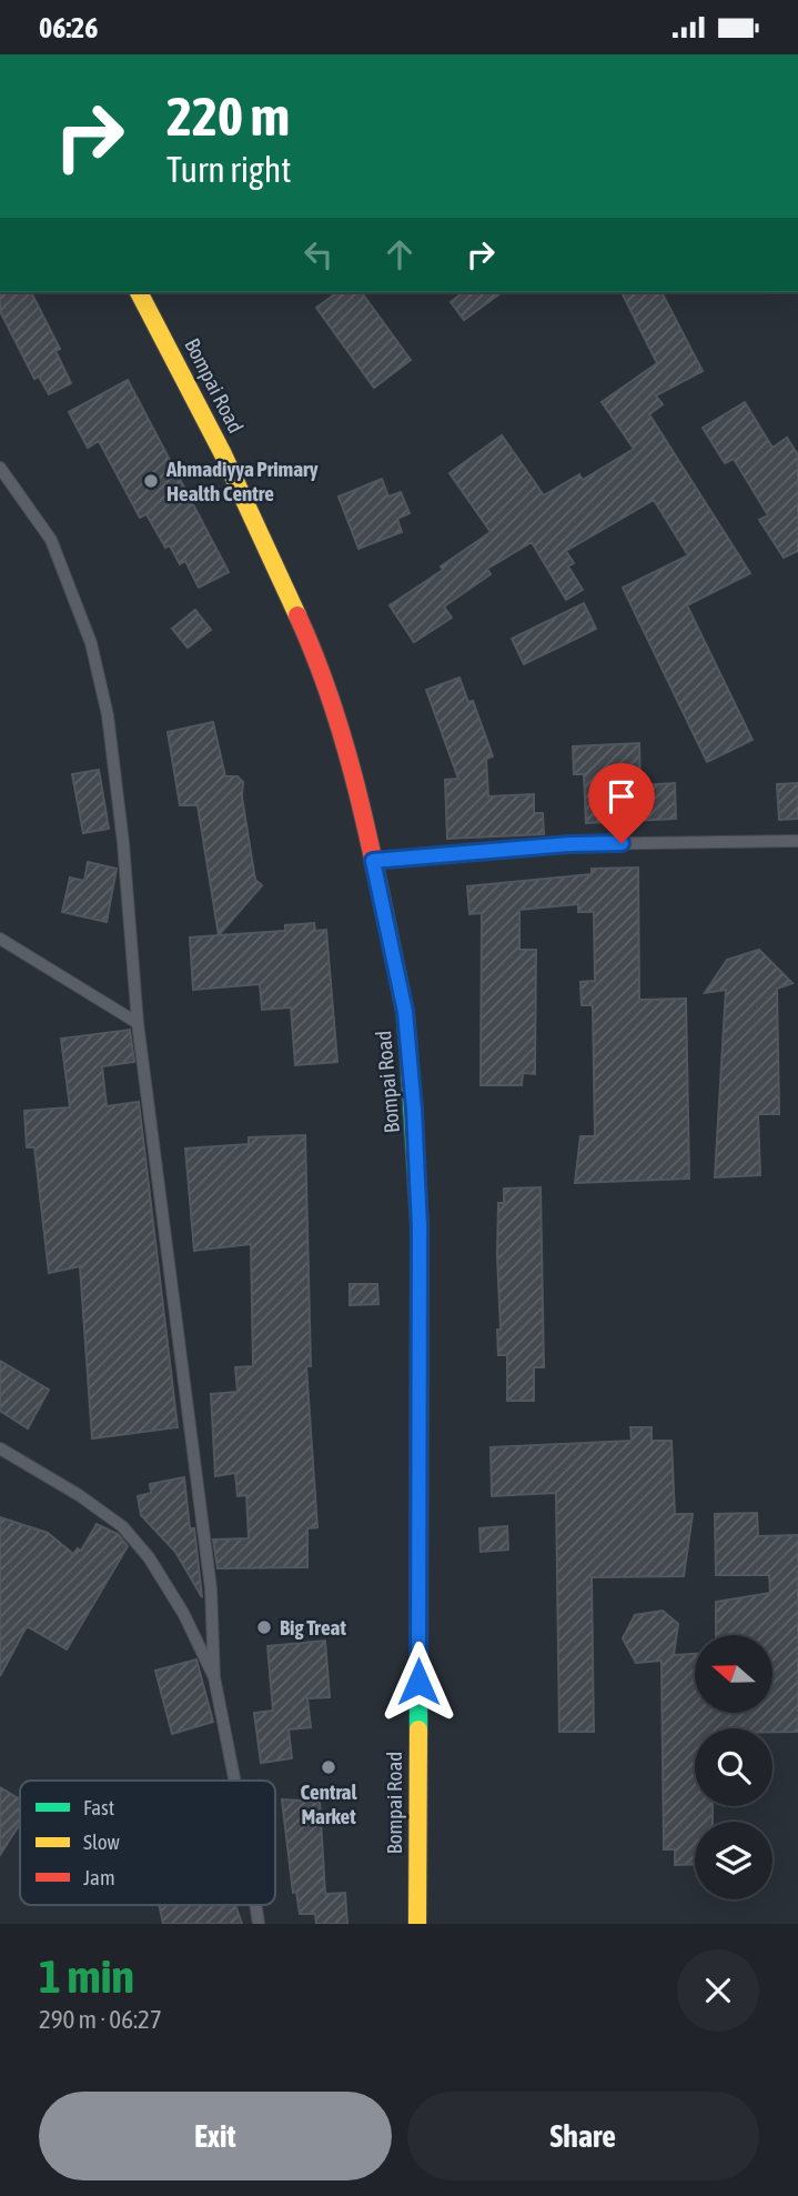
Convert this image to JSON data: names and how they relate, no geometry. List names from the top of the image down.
{
  "streets": {
    "main road": ["Bompai Road"]
  },
  "places": ["Ahmadiyya Primary Health Centre", "Big Treat", "Central Market"],
  "legend": ["Fast", "Slow", "Jam"],
  "north": "left",
  "page": {
    "status": "06:26",
    "turn": ["220 m", "Turn right"],
    "heading": ["1 min", "290 m · 06:27"],
    "buttons": ["Exit", "Share"]
  }
}
